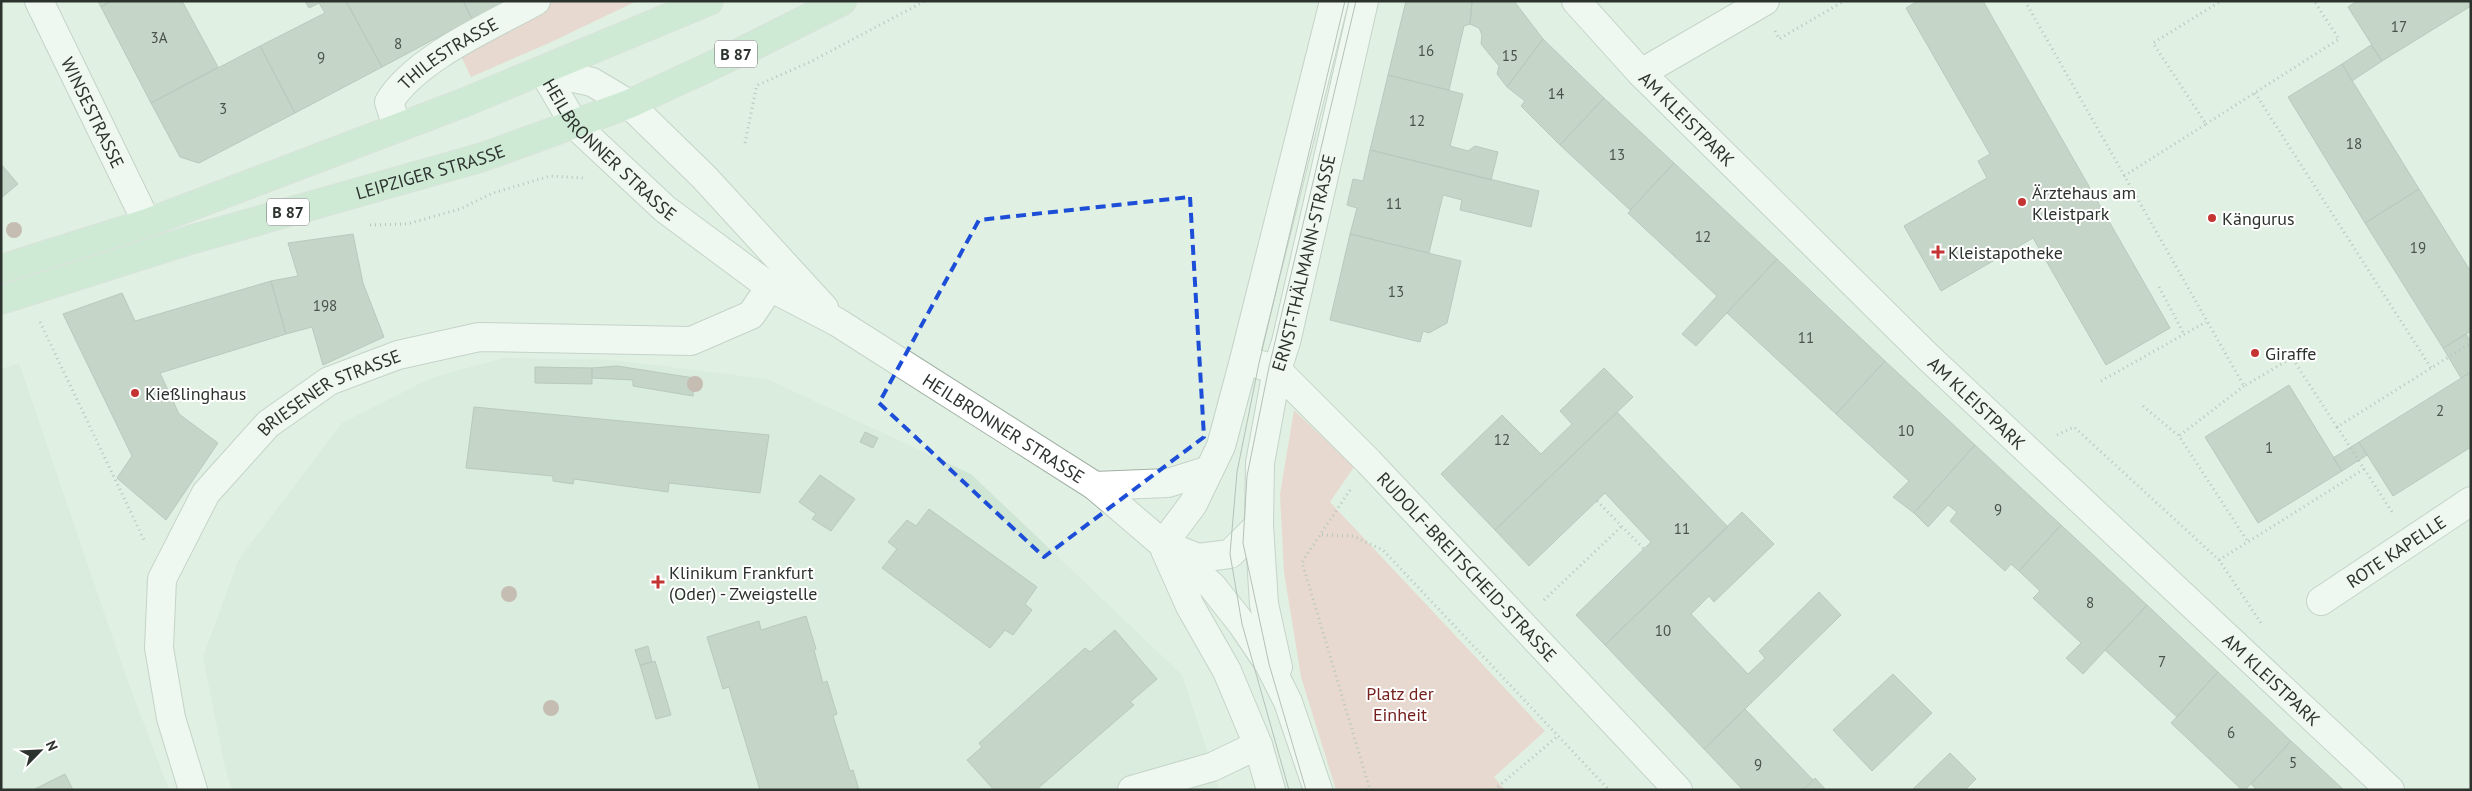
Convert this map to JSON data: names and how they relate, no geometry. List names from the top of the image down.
{
  "streets": {
    "main road": ["B 87", "LEIPZIGER STRASSE"],
    "street": [
      "THILESTRASSE",
      "WINSESTRASSE",
      "AM KLEISTPARK",
      "HEILBRONNER STRASSE",
      "ERNST-THÄLMANN-STRASSE",
      "BRIESENER STRASSE",
      "ROTE KAPELLE",
      "RUDOLF-BREITSCHEID-STRASSE"
    ]
  },
  "crossings": [
    ["B 87", "THILESTRASSE"],
    ["B 87", "WINSESTRASSE"],
    ["B 87", "HEILBRONNER STRASSE"],
    ["HEILBRONNER STRASSE", "LEIPZIGER STRASSE"],
    ["HEILBRONNER STRASSE", "ERNST-THÄLMANN-STRASSE"],
    ["HEILBRONNER STRASSE", "BRIESENER STRASSE"],
    ["ERNST-THÄLMANN-STRASSE", "RUDOLF-BREITSCHEID-STRASSE"]
  ],
  "parks": ["Platz der Einheit"],
  "places": {
    "other": [
      "Ärztehaus am Kleistpark",
      "Kängurus",
      "Giraffe",
      "Kießlinghaus"
    ],
    "health": ["Kleistapotheke", "Klinikum Frankfurt (Oder) - Zweigstelle"]
  },
  "house_numbers": [
    "17",
    "3A",
    "8",
    "16",
    "15",
    "9",
    "14",
    "3",
    "12",
    "18",
    "13",
    "11",
    "12",
    "19",
    "13",
    "198",
    "11",
    "2",
    "10",
    "12",
    "1",
    "9",
    "11",
    "8",
    "10",
    "7",
    "6",
    "5",
    "9"
  ],
  "north": "top right"
}
